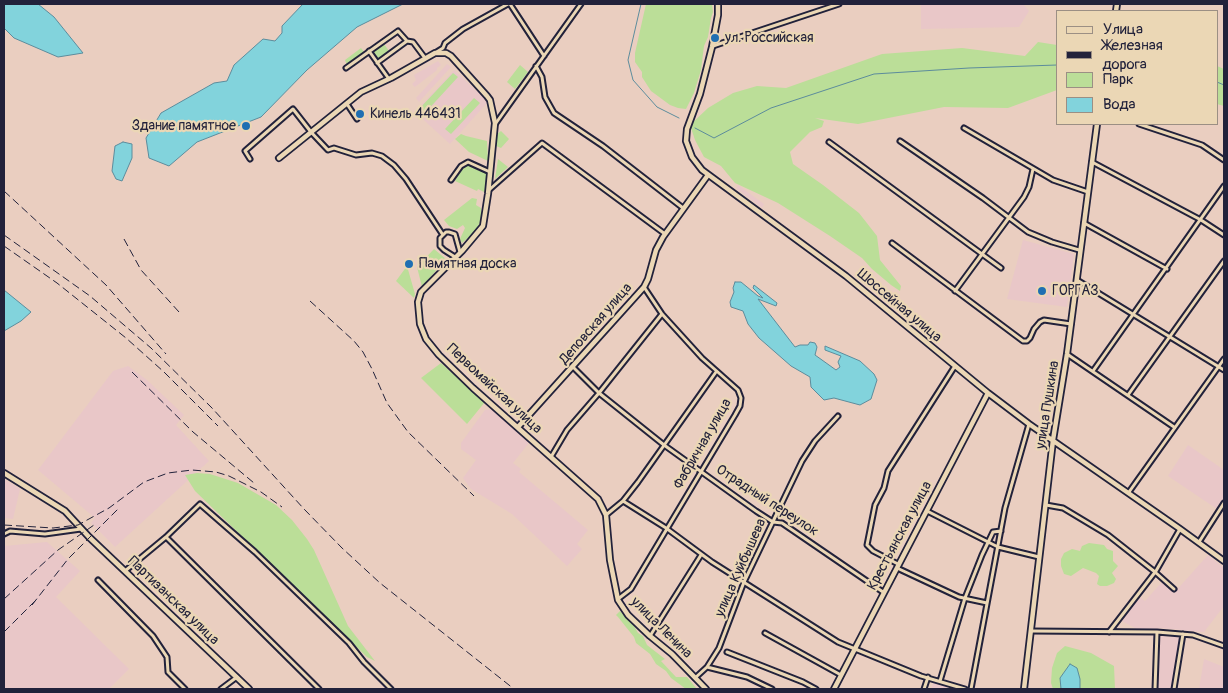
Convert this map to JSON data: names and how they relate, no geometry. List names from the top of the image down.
{
  "streets": {
    "street": [
      "Шоссейная улица",
      "Деповская улица",
      "Первомайская улица",
      "улица Пушкина",
      "Фабричная улица",
      "Отрадный переулок",
      "Крестьянская улица",
      "улица Куйбышева",
      "Партизанская улица",
      "улица Ленина"
    ]
  },
  "crossings": [
    ["Шоссейная улица", "Деповская улица"],
    ["Шоссейная улица", "улица Пушкина"],
    ["Шоссейная улица", "Крестьянская улица"],
    ["Деповская улица", "Первомайская улица"],
    ["Деповская улица", "Фабричная улица"],
    ["Деповская улица", "Отрадный переулок"],
    ["Первомайская улица", "улица Ленина"],
    ["Фабричная улица", "Отрадный переулок"],
    ["Фабричная улица", "улица Ленина"],
    ["Отрадный переулок", "Крестьянская улица"],
    ["Отрадный переулок", "улица Куйбышева"],
    ["улица Куйбышева", "улица Ленина"]
  ],
  "places": [
    "ул. Российская",
    "Кинель 446431",
    "Здание памятное",
    "Памятная доска",
    "ГОРГАЗ"
  ],
  "legend": [
    "Улица",
    "Железная дорога",
    "Парк",
    "Вода"
  ]
}
